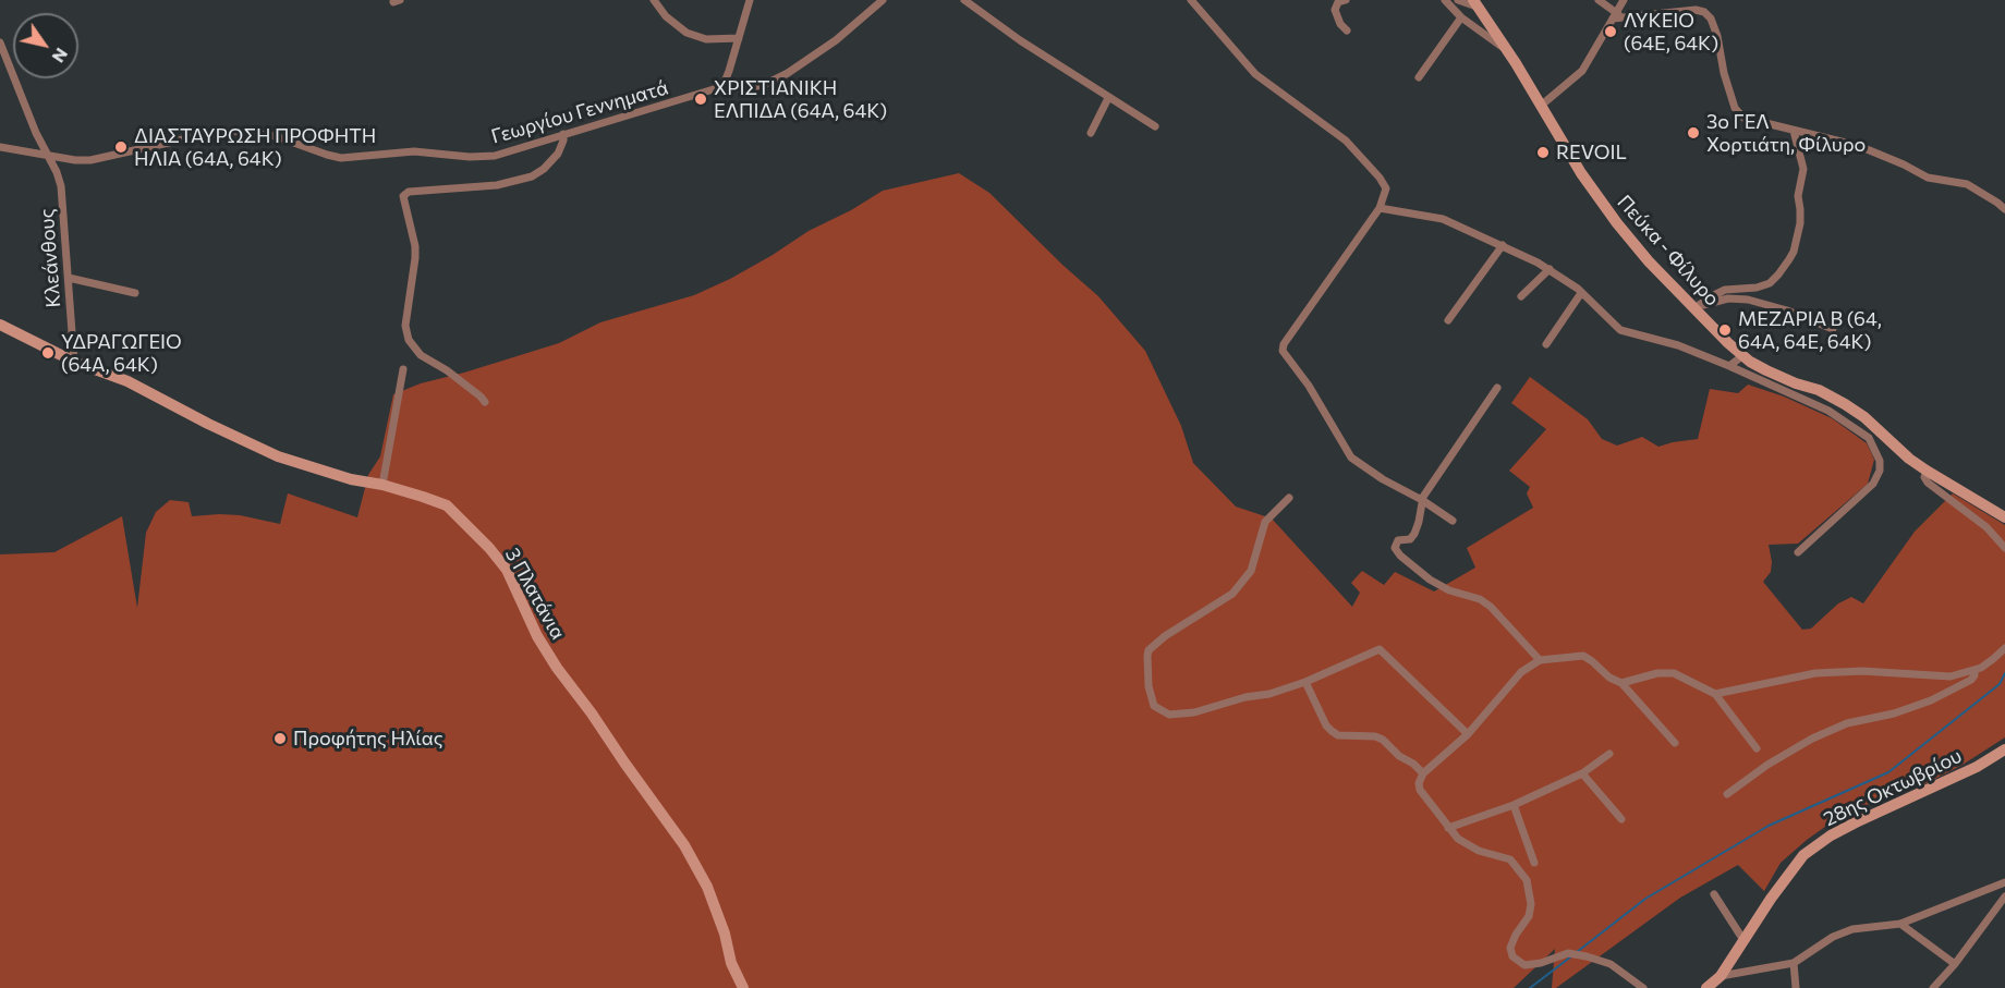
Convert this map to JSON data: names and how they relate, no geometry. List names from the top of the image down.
{
  "streets": {
    "street": [
      "Γεωργίου Γεννηματά",
      "Πεύκα - Φίλυρο",
      "Κλεάνθους",
      "3 Πλατάνια",
      "28ης Οκτωβρίου"
    ]
  },
  "crossings": [
    ["Γεωργίου Γεννηματά", "Κλεάνθους"],
    ["Κλεάνθους", "3 Πλατάνια"]
  ],
  "places": [
    "ΛΥΚΕΙΟ (64Ε, 64Κ)",
    "ΧΡΙΣΤΙΑΝΙΚΗ ΕΛΠΙΔΑ (64Α, 64Κ)",
    "3ο ΓΕΛ Χορτιάτη, Φίλυρο",
    "ΔΙΑΣΤΑΥΡΩΣΗ ΠΡΟΦΗΤΗ ΗΛΙΑ (64Α, 64Κ)",
    "REVOIL",
    "ΜΕΖΑΡΙΑ B (64, 64Α, 64Ε, 64Κ)",
    "ΥΔΡΑΓΩΓΕΙΟ (64Α, 64Κ)",
    "Προφήτης Ηλίας"
  ],
  "north": "bottom right"
}
